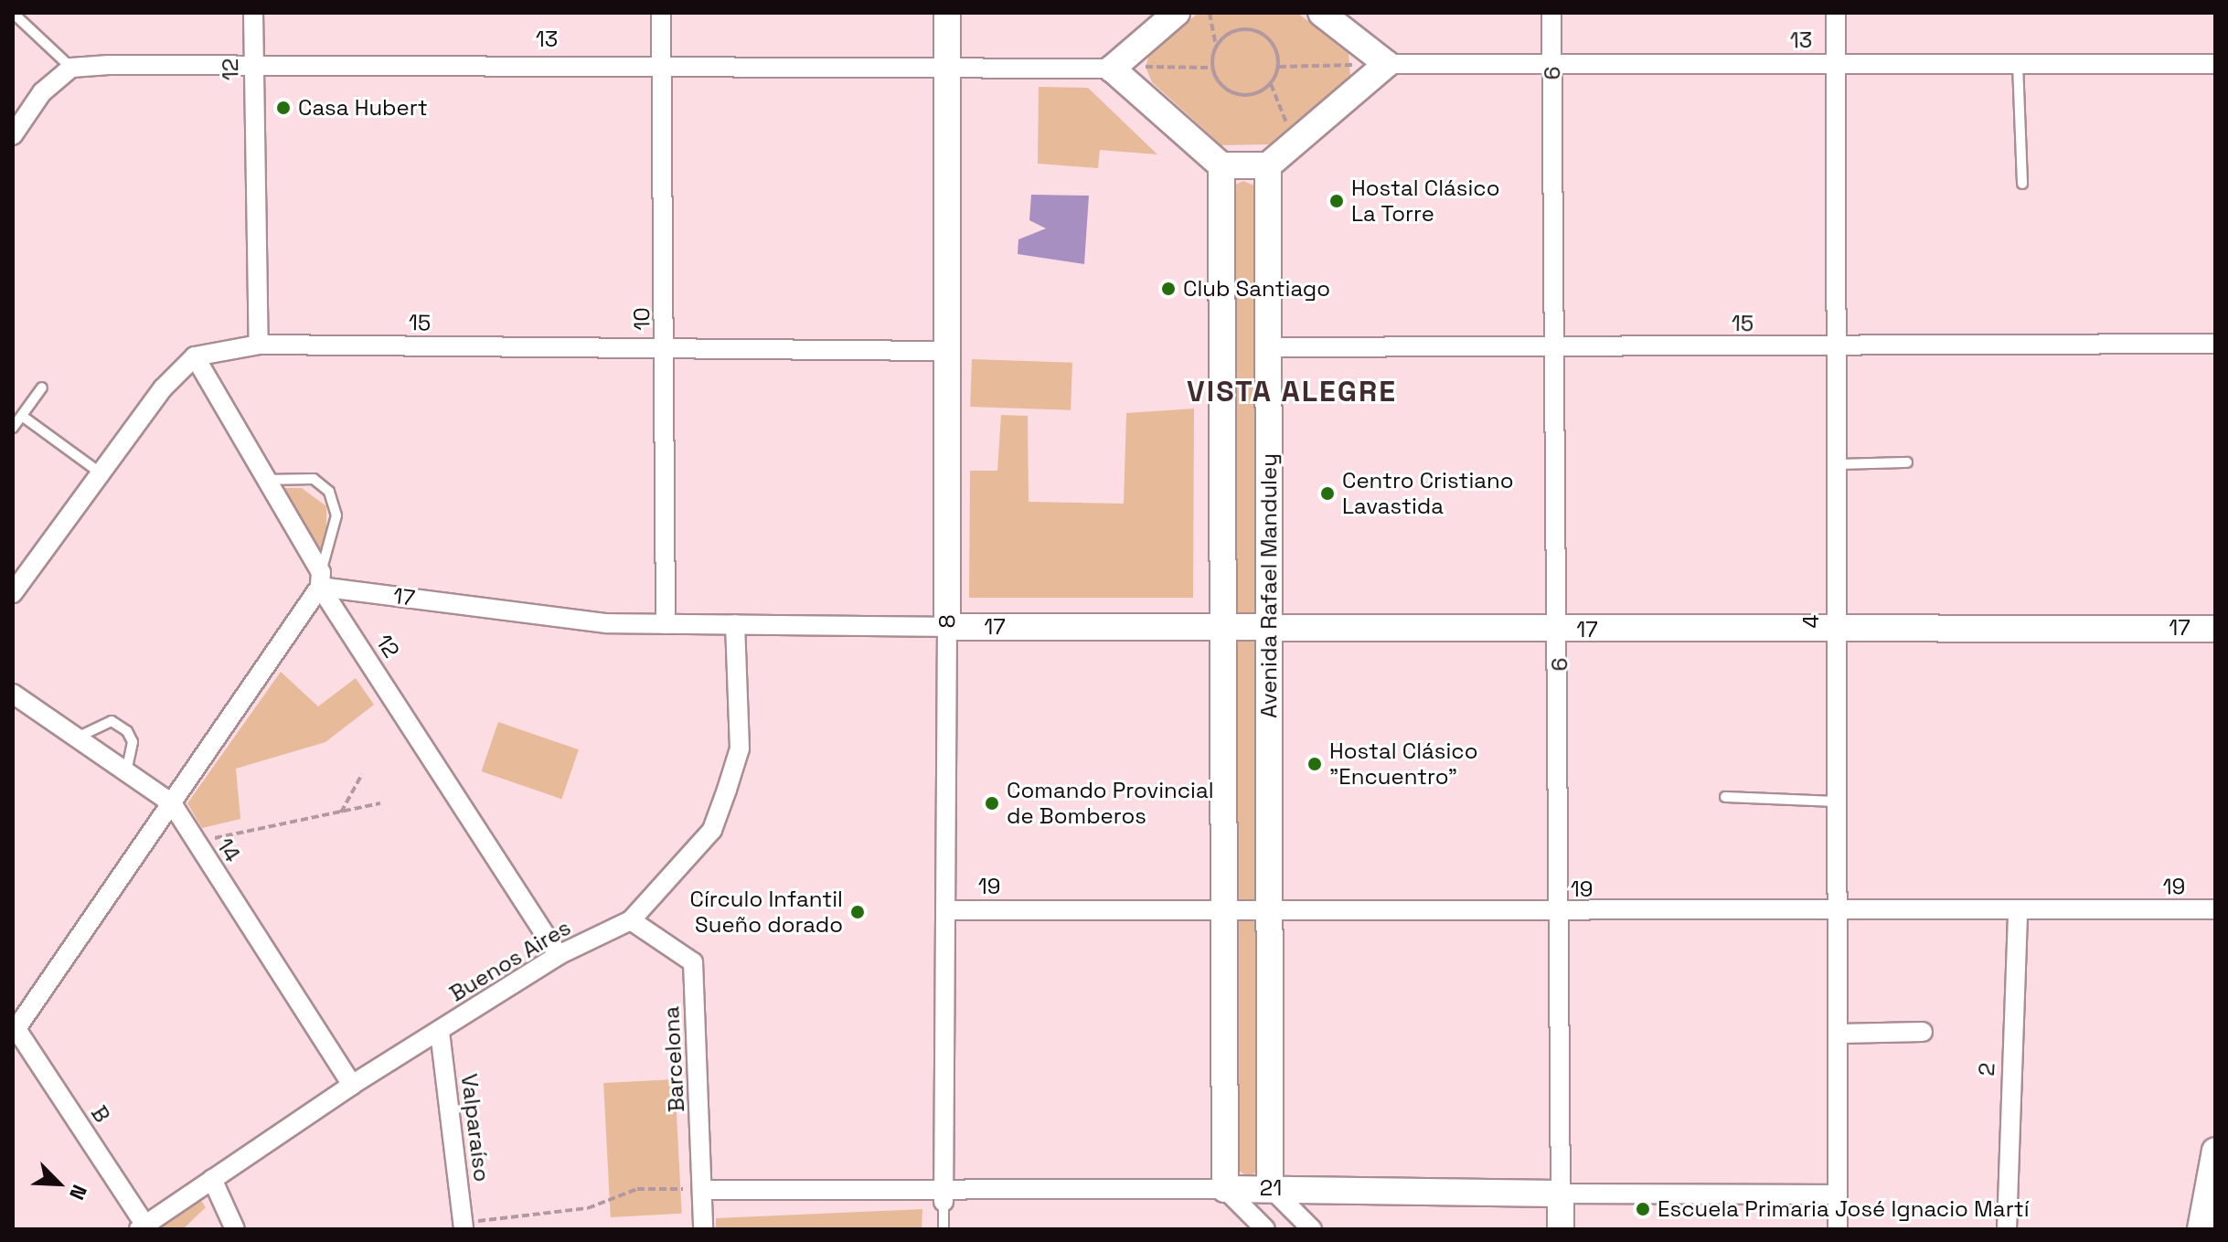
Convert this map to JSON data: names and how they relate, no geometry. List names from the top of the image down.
{
  "streets": {
    "main road": [
      "6",
      "Avenida Rafael Manduley",
      "17",
      "8",
      "21"
    ],
    "street": [
      "13",
      "12",
      "10",
      "15",
      "4",
      "14",
      "19",
      "Buenos Aires",
      "Barcelona",
      "2",
      "B",
      "Valparaíso"
    ]
  },
  "crossings": [
    ["13", "12"],
    ["13", "6"],
    ["13", "10"],
    ["13", "8"],
    ["13", "4"],
    ["12", "15"],
    ["12", "17"],
    ["12", "Buenos Aires"],
    ["6", "15"],
    ["6", "17"],
    ["6", "19"],
    ["6", "21"],
    ["10", "15"],
    ["10", "17"],
    ["15", "Avenida Rafael Manduley"],
    ["15", "8"],
    ["15", "4"],
    ["Avenida Rafael Manduley", "17"],
    ["Avenida Rafael Manduley", "19"],
    ["Avenida Rafael Manduley", "21"],
    ["17", "8"],
    ["17", "4"],
    ["17", "Buenos Aires"],
    ["8", "19"],
    ["8", "21"],
    ["4", "19"],
    ["4", "21"],
    ["14", "Buenos Aires"],
    ["19", "2"],
    ["Buenos Aires", "Barcelona"],
    ["Buenos Aires", "B"],
    ["Buenos Aires", "Valparaíso"],
    ["Barcelona", "21"]
  ],
  "districts": ["VISTA ALEGRE"],
  "places": [
    "Casa Hubert",
    "Hostal Clásico La Torre",
    "Club Santiago",
    "Centro Cristiano Lavastida",
    "Hostal Clásico \"Encuentro\"",
    "Comando Provincial de Bomberos",
    "Círculo Infantil Sueño dorado",
    "Escuela Primaria José Ignacio Martí"
  ],
  "north": "bottom right"
}
